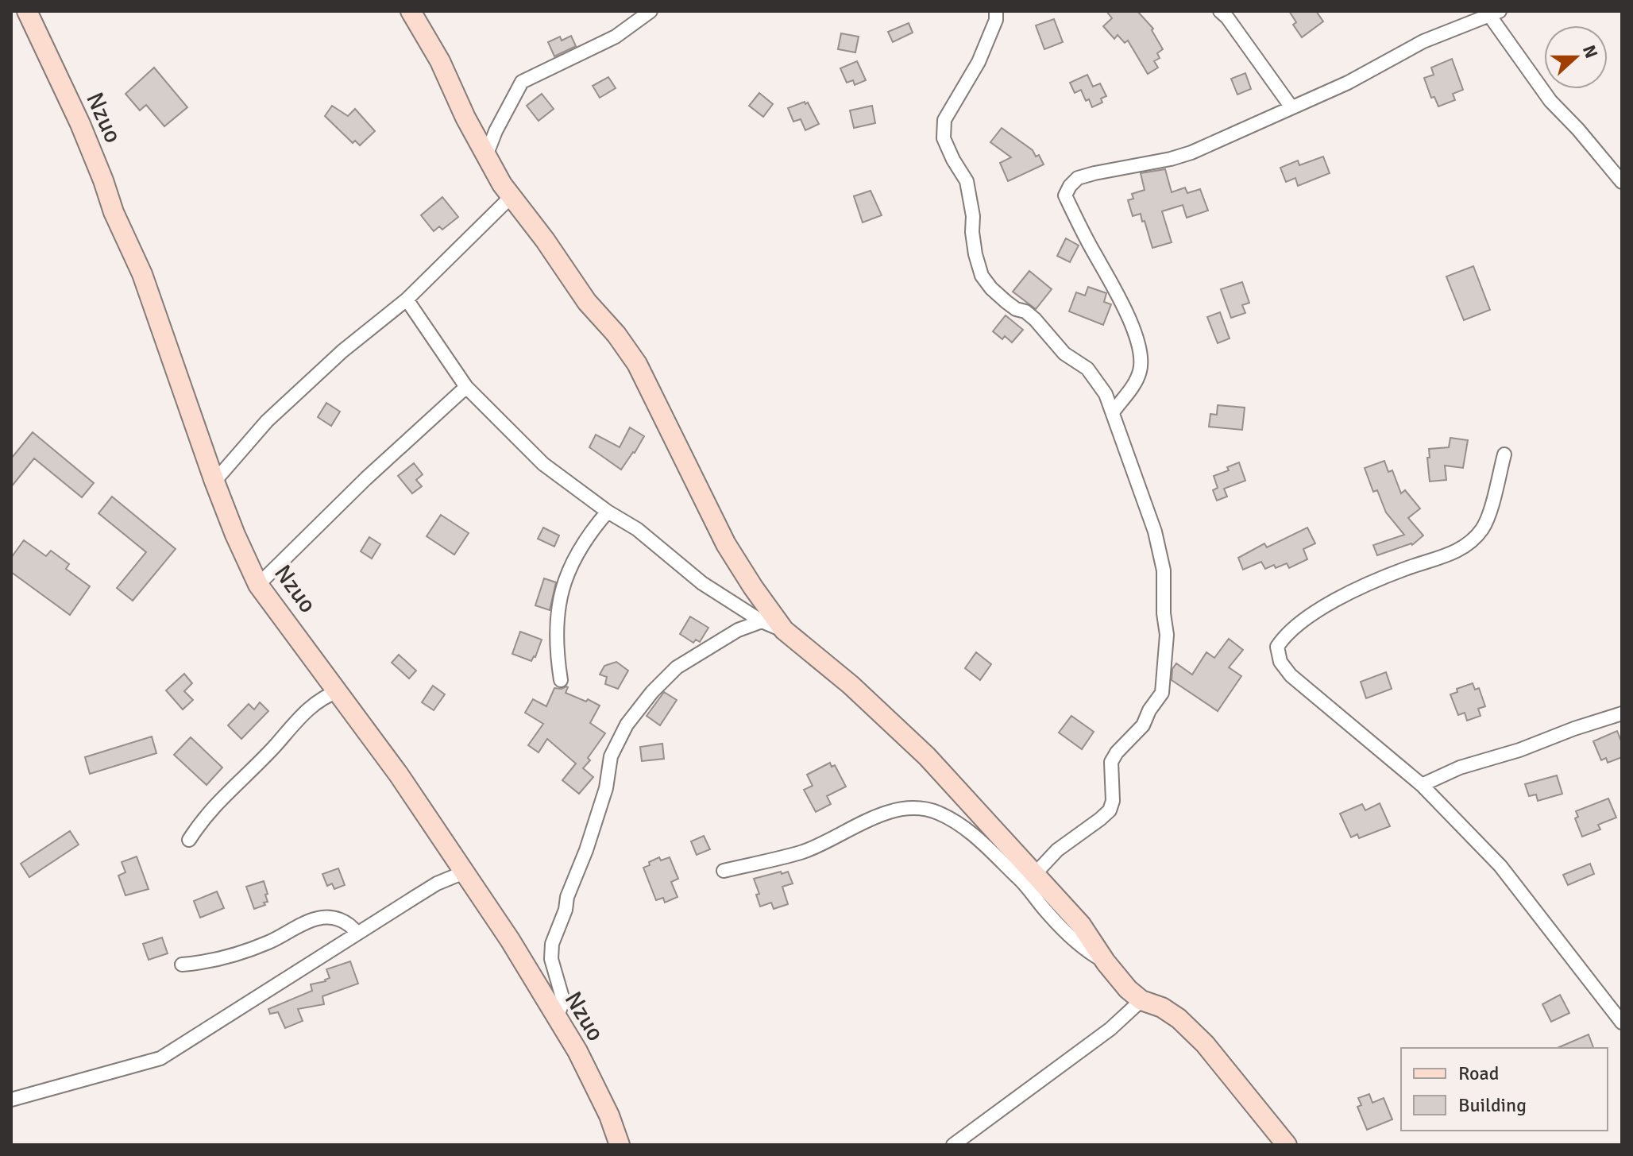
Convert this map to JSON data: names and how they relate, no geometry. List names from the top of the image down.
{
  "streets": {
    "street": ["Nzuo"]
  },
  "legend": ["Road", "Building"],
  "north": "right"
}
